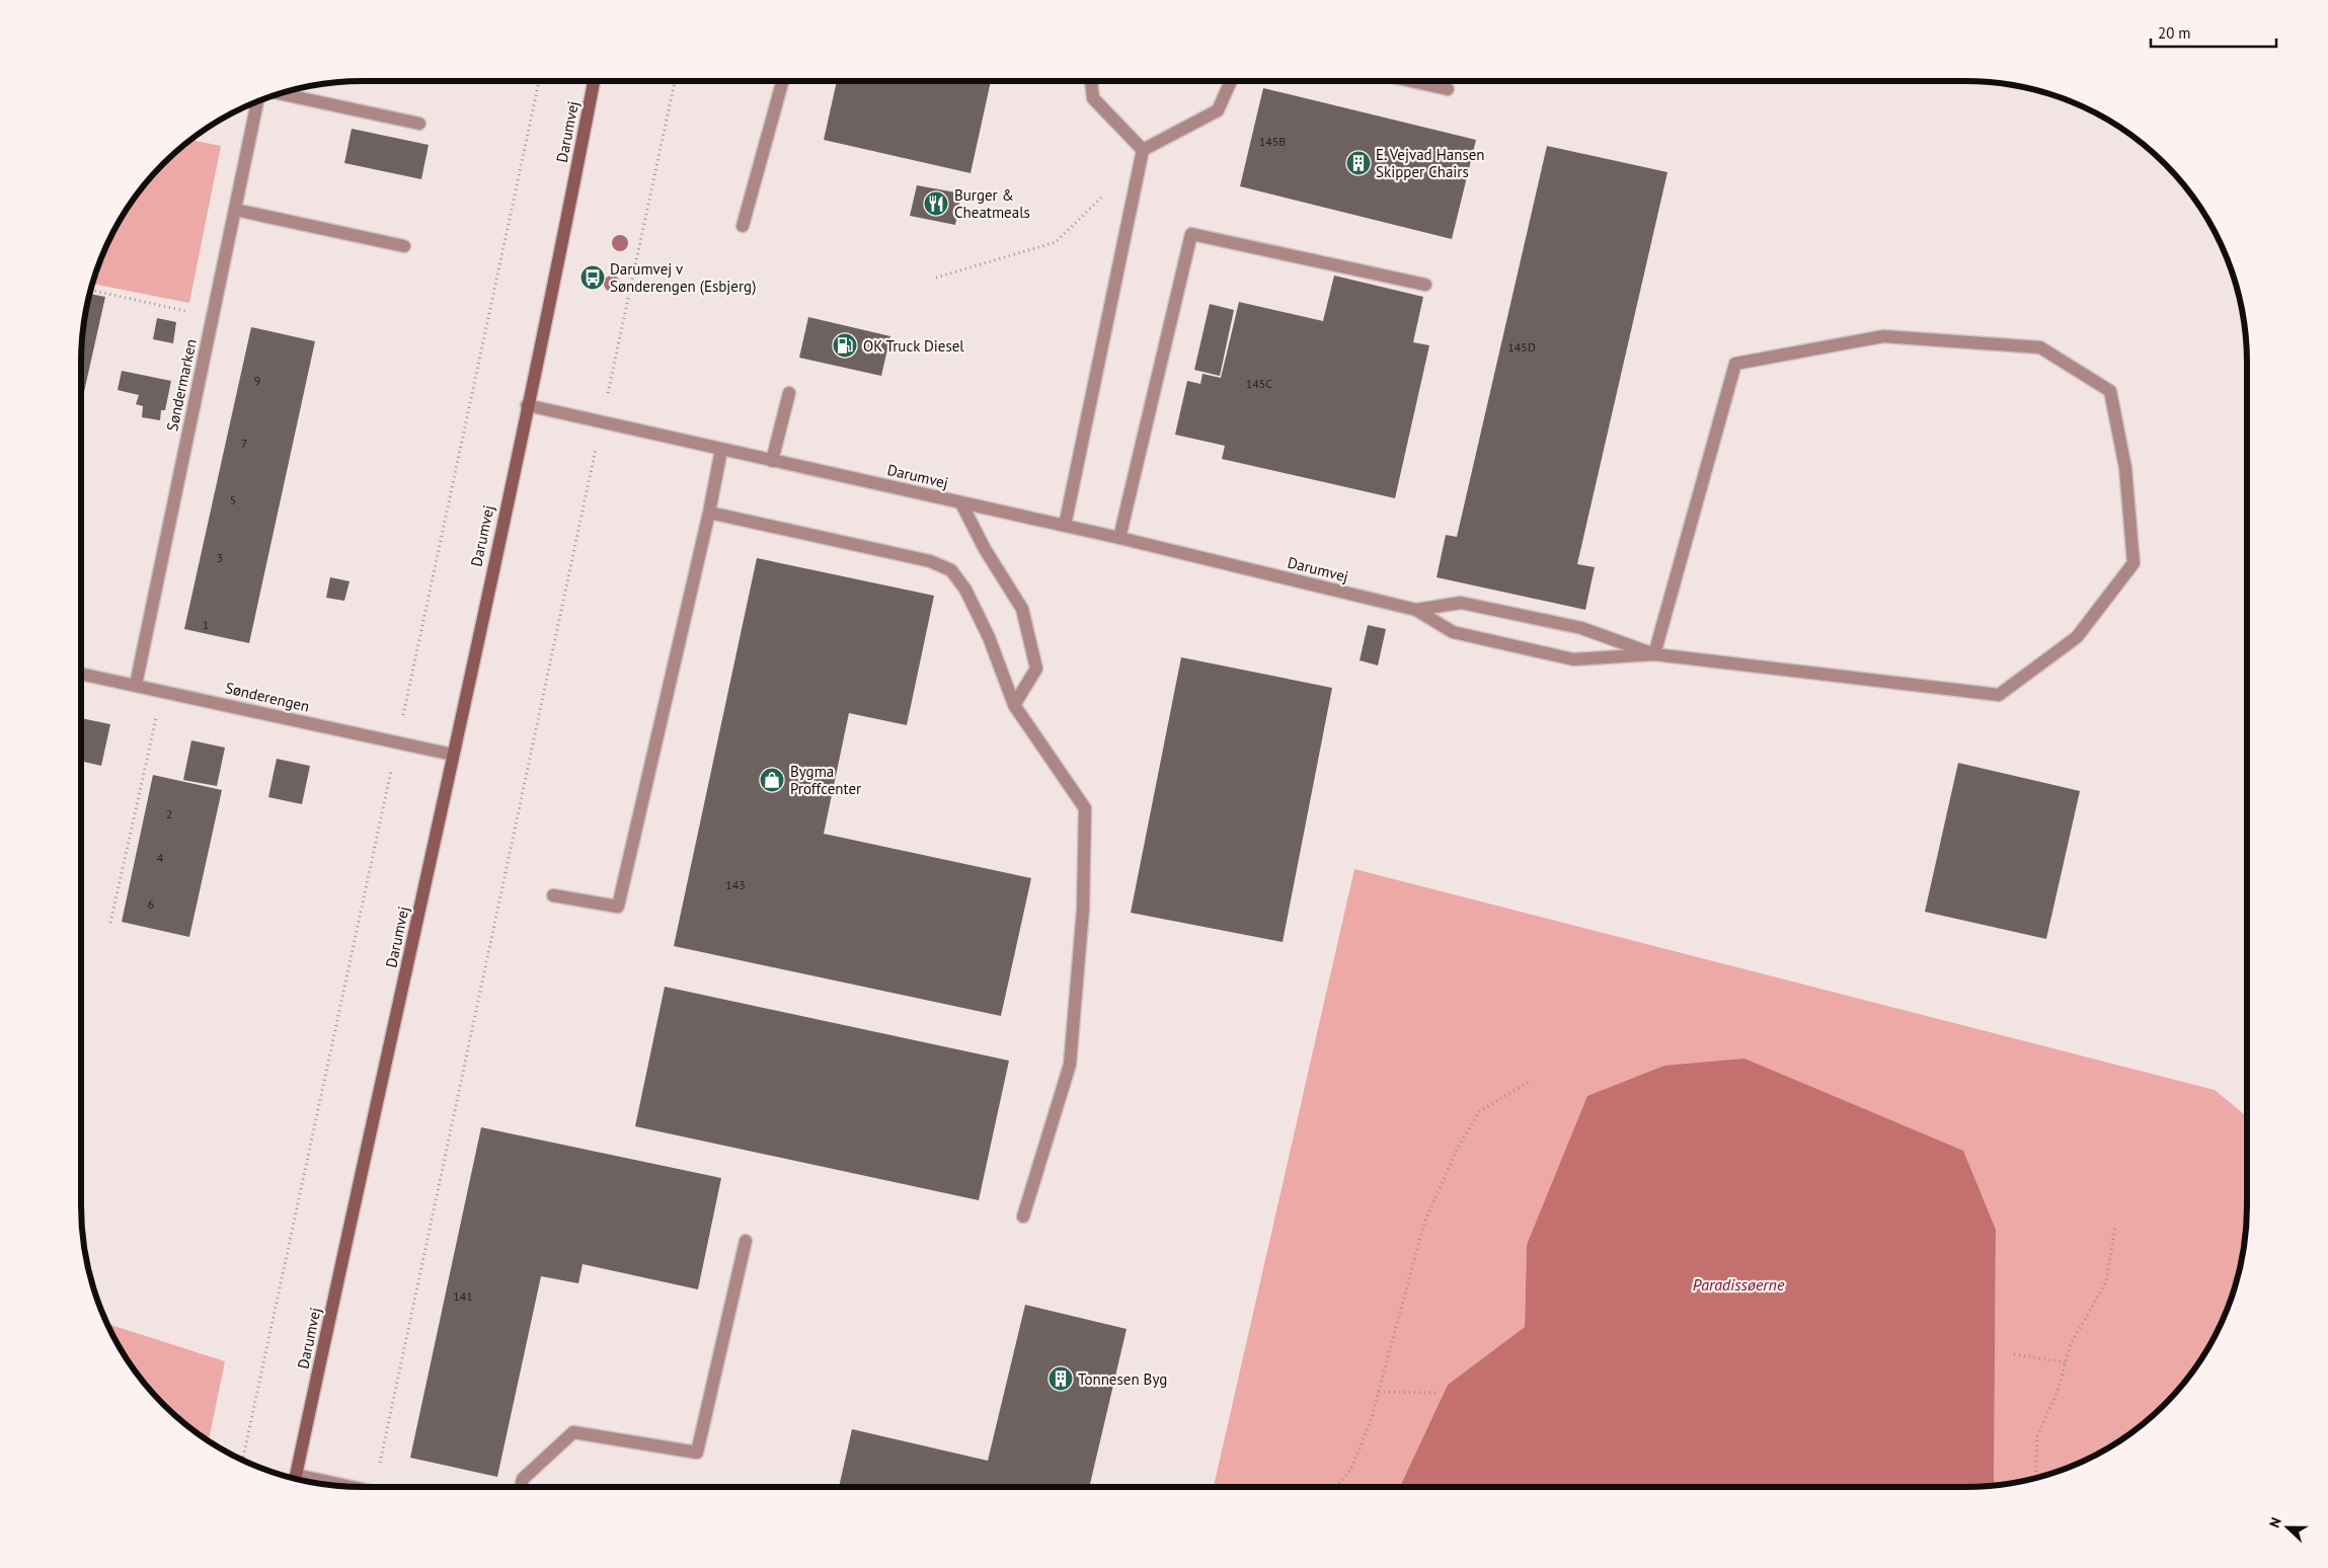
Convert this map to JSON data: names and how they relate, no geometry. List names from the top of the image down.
{
  "streets": {
    "street": ["Darumvej", "Søndermarken", "Sønderengen"]
  },
  "crossings": [
    ["Darumvej", "Sønderengen"],
    ["Søndermarken", "Sønderengen"]
  ],
  "water": ["Paradissøerne"],
  "places": {
    "building": ["E. Vejvad Hansen Skipper Chairs", "Tonnesen Byg"],
    "restaurant": ["Burger & Cheatmeals"],
    "bus stop": ["Darumvej v Sønderengen (Esbjerg)"],
    "fuel station": ["OK Truck Diesel"],
    "shop": ["Bygma Proffcenter"]
  },
  "house_numbers": [
    "145B",
    "145D",
    "9",
    "145C",
    "7",
    "5",
    "3",
    "1",
    "2",
    "4",
    "143",
    "6",
    "141"
  ],
  "scale_bar": "20 m",
  "north": "left"
}
